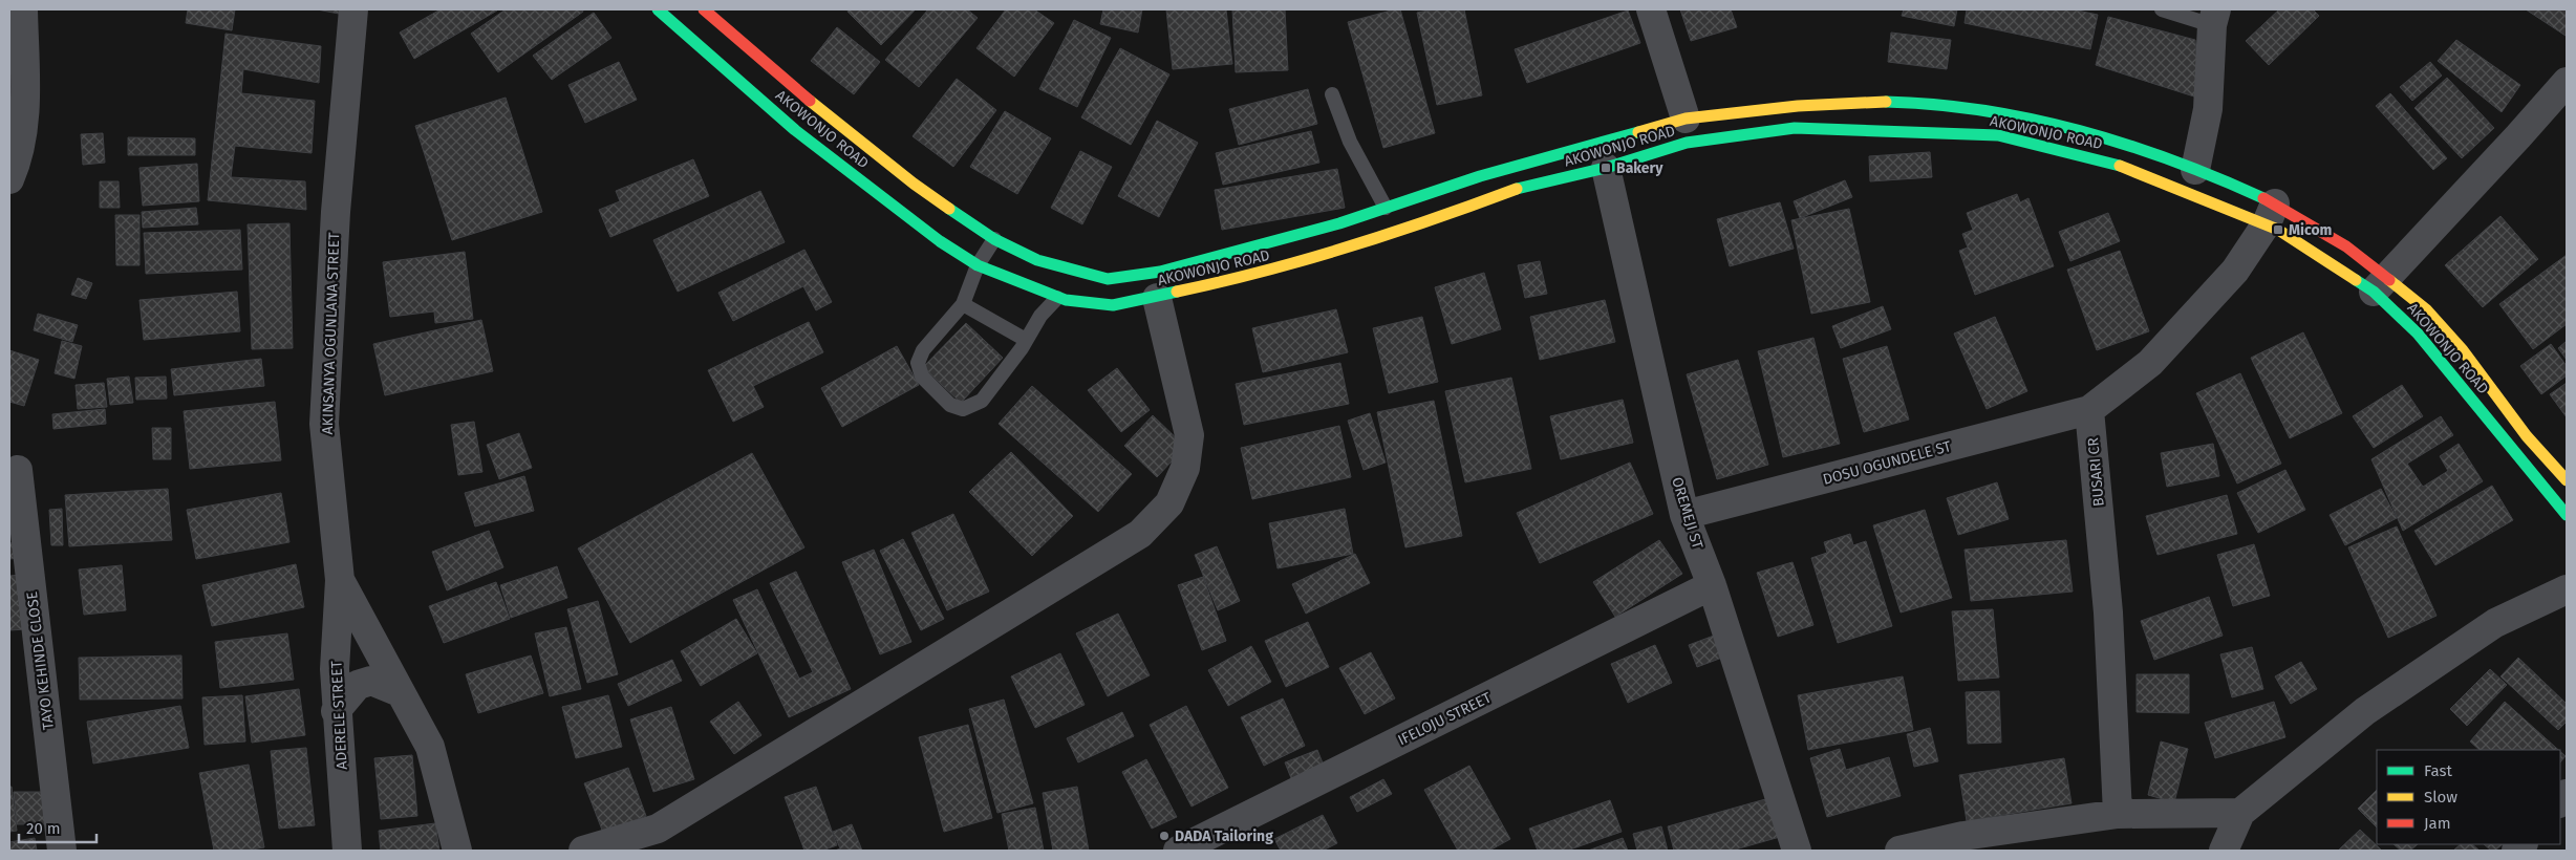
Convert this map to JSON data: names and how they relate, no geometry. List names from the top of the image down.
{
  "streets": {
    "main road": ["AKOWONJO ROAD"],
    "street": [
      "AKINSANYA OGUNLANA STREET",
      "DOSU OGUNDELE ST",
      "BUSARI CR",
      "OREMEJI ST",
      "TAYO KEHINDE CLOSE",
      "ADERELE STREET",
      "IFELOJU STREET"
    ]
  },
  "crossings": [
    ["AKOWONJO ROAD", "OREMEJI ST"],
    ["AKINSANYA OGUNLANA STREET", "ADERELE STREET"],
    ["DOSU OGUNDELE ST", "BUSARI CR"],
    ["DOSU OGUNDELE ST", "OREMEJI ST"],
    ["OREMEJI ST", "IFELOJU STREET"]
  ],
  "places": {
    "transit": ["Bakery", "Micom"],
    "other": ["DADA Tailoring"]
  },
  "legend": ["Fast", "Slow", "Jam"],
  "scale_bar": "20 m"
}
